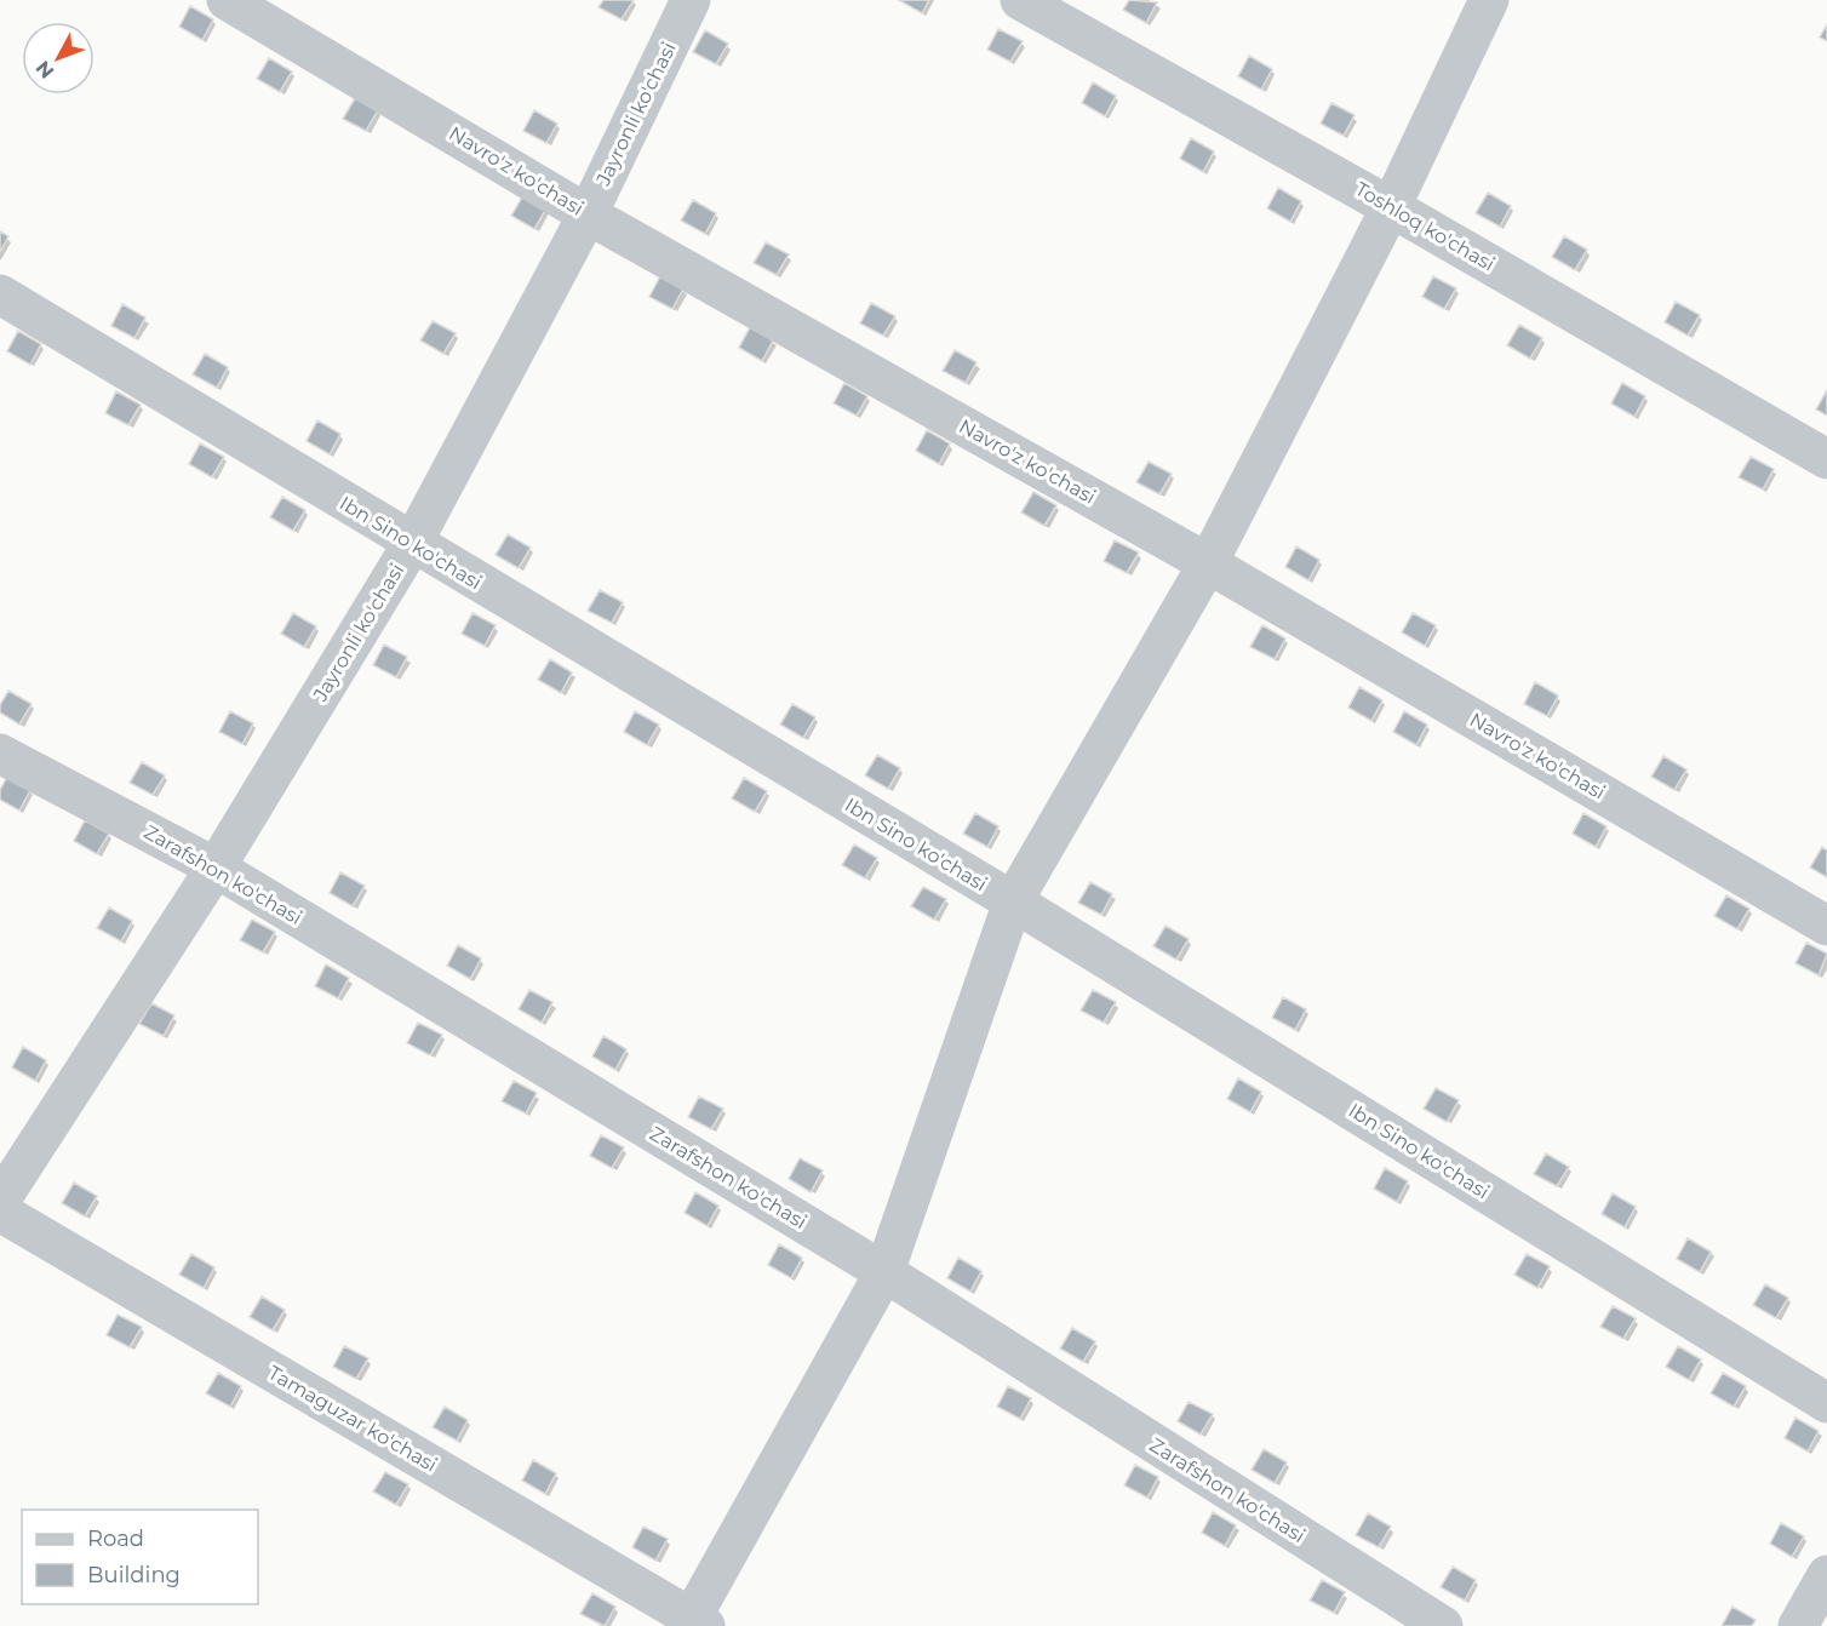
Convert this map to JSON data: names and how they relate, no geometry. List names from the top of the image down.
{
  "streets": {
    "street": [
      "Jayronli ko'chasi",
      "Navro'z ko'chasi",
      "Toshloq ko'chasi",
      "Ibn Sino ko'chasi",
      "Zarafshon ko'chasi",
      "Tamaguzar ko'chasi"
    ]
  },
  "crossings": [
    ["Jayronli ko'chasi", "Navro'z ko'chasi"],
    ["Jayronli ko'chasi", "Ibn Sino ko'chasi"],
    ["Jayronli ko'chasi", "Zarafshon ko'chasi"]
  ],
  "legend": ["Road", "Building"],
  "north": "bottom left"
}
